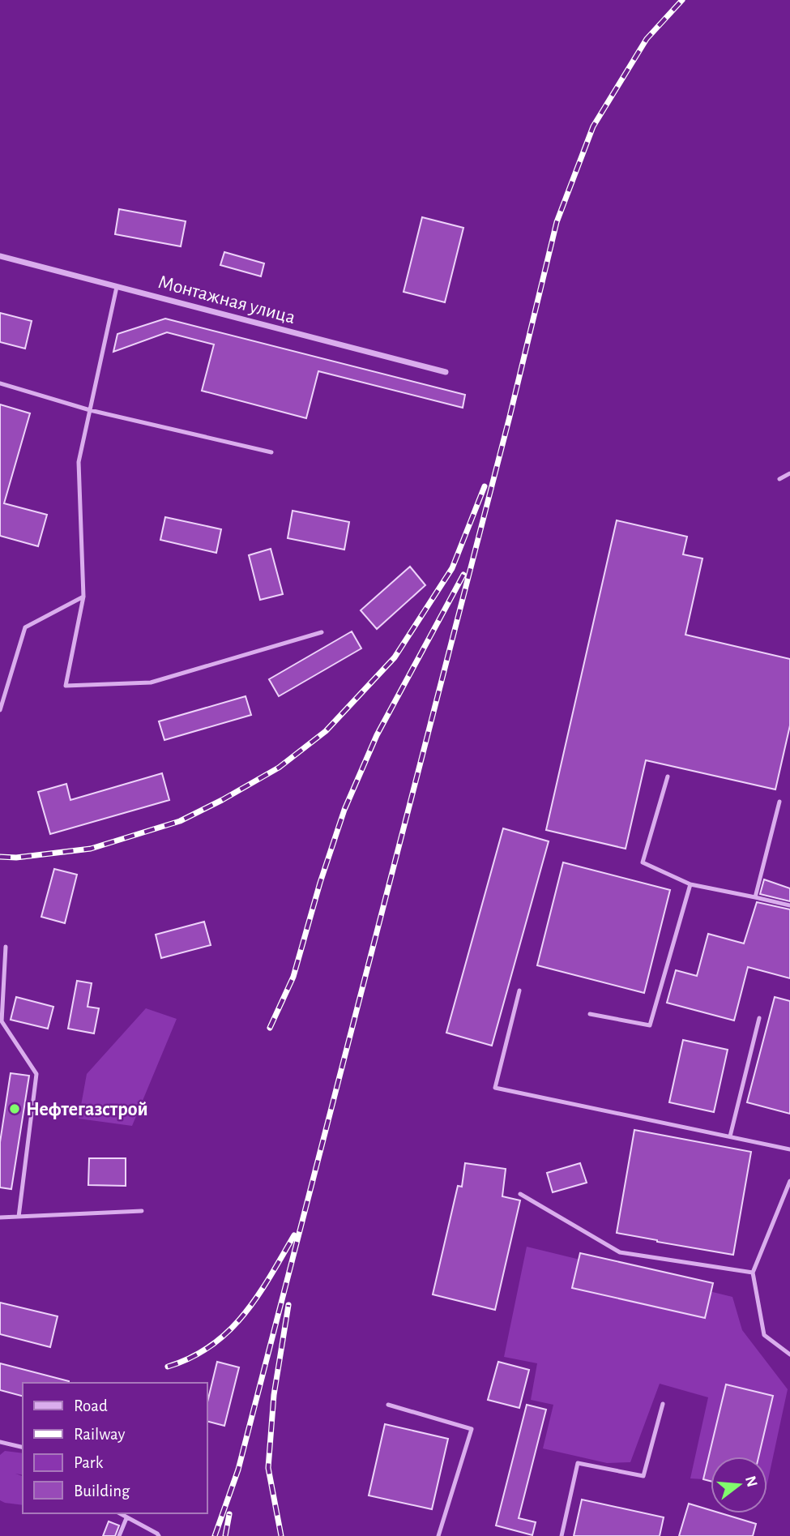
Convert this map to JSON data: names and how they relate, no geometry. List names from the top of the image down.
{
  "streets": {
    "street": ["Монтажная улица"]
  },
  "places": ["Нефтегазстрой"],
  "legend": [
    "Road",
    "Railway",
    "Park",
    "Building"
  ],
  "north": "right"
}
